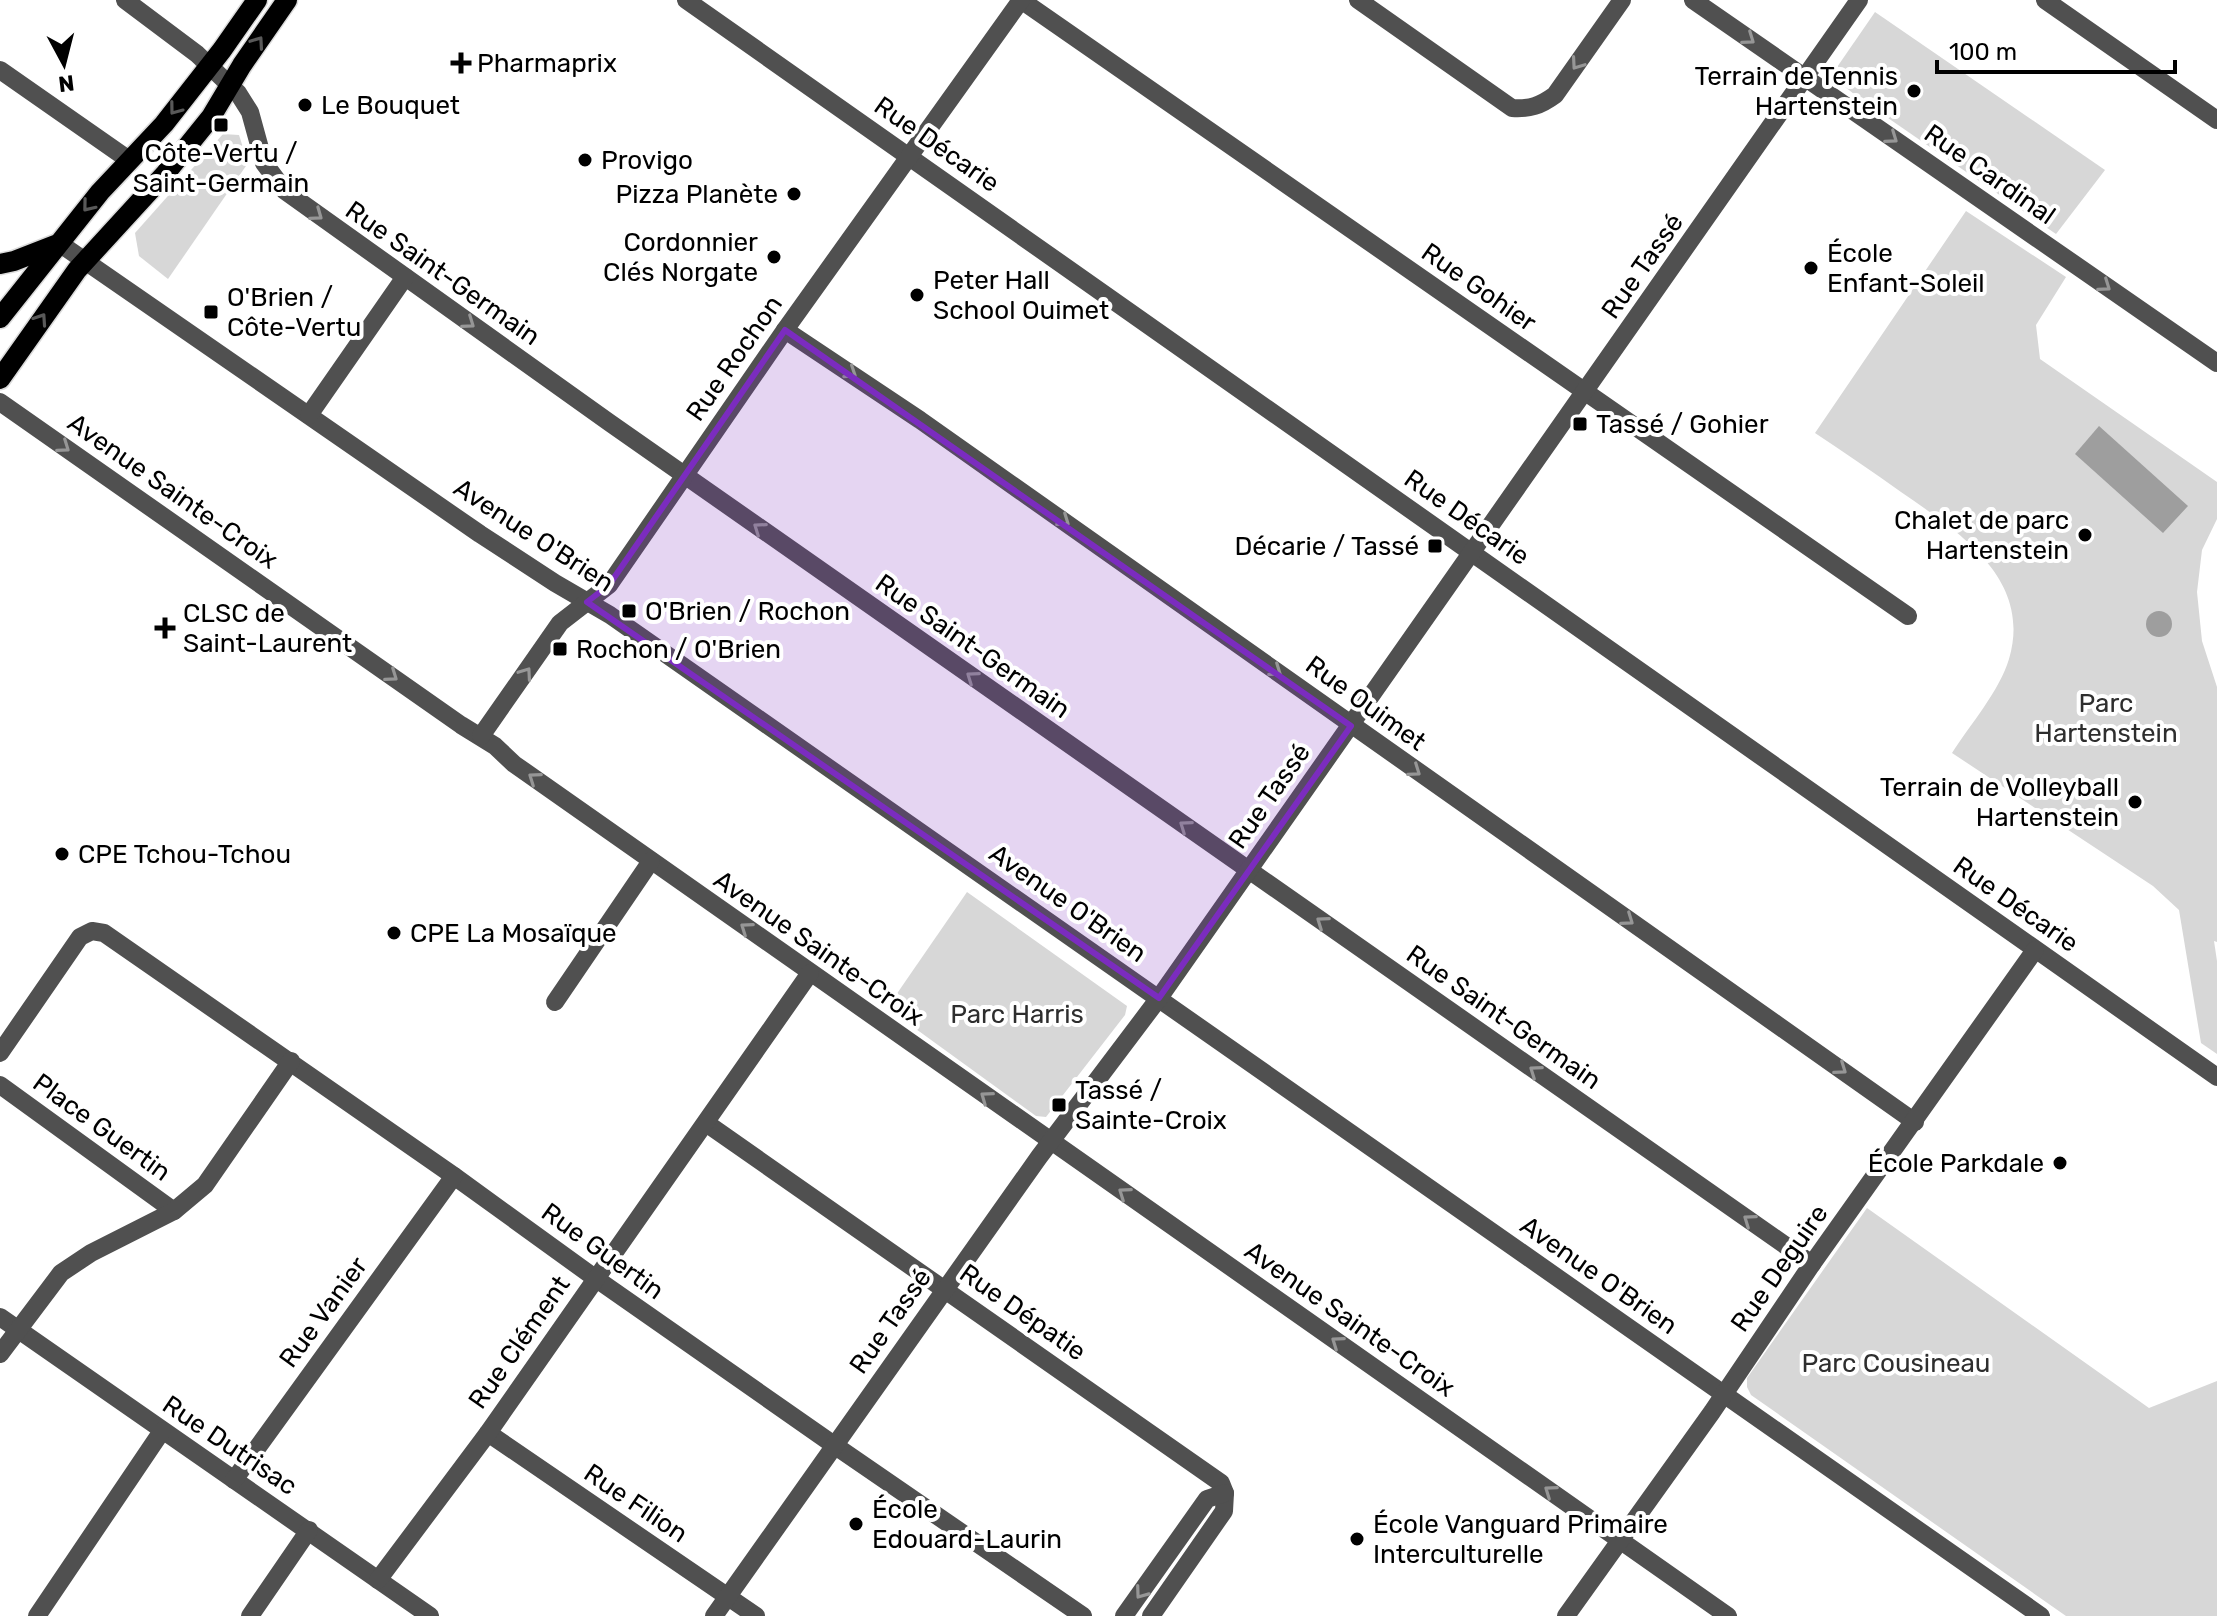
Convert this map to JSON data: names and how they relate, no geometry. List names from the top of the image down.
{
  "streets": {
    "street": [
      "Rue Décarie",
      "Rue Cardinal",
      "Rue Tassé",
      "Rue Saint-Germain",
      "Rue Gohier",
      "Rue Rochon",
      "Avenue Sainte-Croix",
      "Avenue O'Brien",
      "Rue Ouimet",
      "Place Guertin",
      "Rue Guertin",
      "Rue Deguire",
      "Rue Vanier",
      "Rue Dépatie",
      "Rue Clément",
      "Rue Dutrisac",
      "Rue Filion"
    ]
  },
  "crossings": [
    ["Rue Décarie", "Rue Tassé"],
    ["Rue Décarie", "Rue Rochon"],
    ["Rue Décarie", "Rue Deguire"],
    ["Rue Cardinal", "Rue Tassé"],
    ["Rue Tassé", "Rue Saint-Germain"],
    ["Rue Tassé", "Rue Gohier"],
    ["Rue Tassé", "Avenue Sainte-Croix"],
    ["Rue Tassé", "Avenue O'Brien"],
    ["Rue Tassé", "Rue Ouimet"],
    ["Rue Tassé", "Rue Guertin"],
    ["Rue Tassé", "Rue Dépatie"],
    ["Rue Tassé", "Rue Filion"],
    ["Rue Saint-Germain", "Rue Rochon"],
    ["Rue Saint-Germain", "Rue Deguire"],
    ["Rue Gohier", "Rue Rochon"],
    ["Rue Rochon", "Avenue Sainte-Croix"],
    ["Rue Rochon", "Avenue O'Brien"],
    ["Rue Rochon", "Rue Ouimet"],
    ["Avenue Sainte-Croix", "Rue Deguire"],
    ["Avenue Sainte-Croix", "Rue Clément"],
    ["Avenue O'Brien", "Rue Deguire"],
    ["Rue Ouimet", "Rue Deguire"],
    ["Rue Guertin", "Rue Vanier"],
    ["Rue Guertin", "Rue Clément"],
    ["Rue Vanier", "Rue Dutrisac"],
    ["Rue Dépatie", "Rue Clément"],
    ["Rue Clément", "Rue Dutrisac"],
    ["Rue Clément", "Rue Filion"]
  ],
  "one_way": ["Rue Cardinal", "Rue Ouimet"],
  "parks": ["Parc Hartenstein", "Parc Harris", "Parc Cousineau"],
  "places": {
    "health": ["Pharmaprix", "CLSC de Saint-Laurent"],
    "other": [
      "Terrain de Tennis Hartenstein",
      "Le Bouquet",
      "Provigo",
      "Pizza Planète",
      "Cordonnier Clés Norgate",
      "École Enfant-Soleil",
      "Peter Hall School Ouimet",
      "Chalet de parc Hartenstein",
      "Terrain de Volleyball Hartenstein",
      "CPE Tchou-Tchou",
      "CPE La Mosaïque",
      "École Parkdale",
      "École Edouard-Laurin",
      "École Vanguard Primaire Interculturelle"
    ],
    "transit": [
      "Côte-Vertu / Saint-Germain",
      "O'Brien / Côte-Vertu",
      "Tassé / Gohier",
      "Décarie / Tassé",
      "O'Brien / Rochon",
      "Rochon / O'Brien",
      "Tassé / Sainte-Croix"
    ]
  },
  "scale_bar": "100 m",
  "north": "bottom"
}
